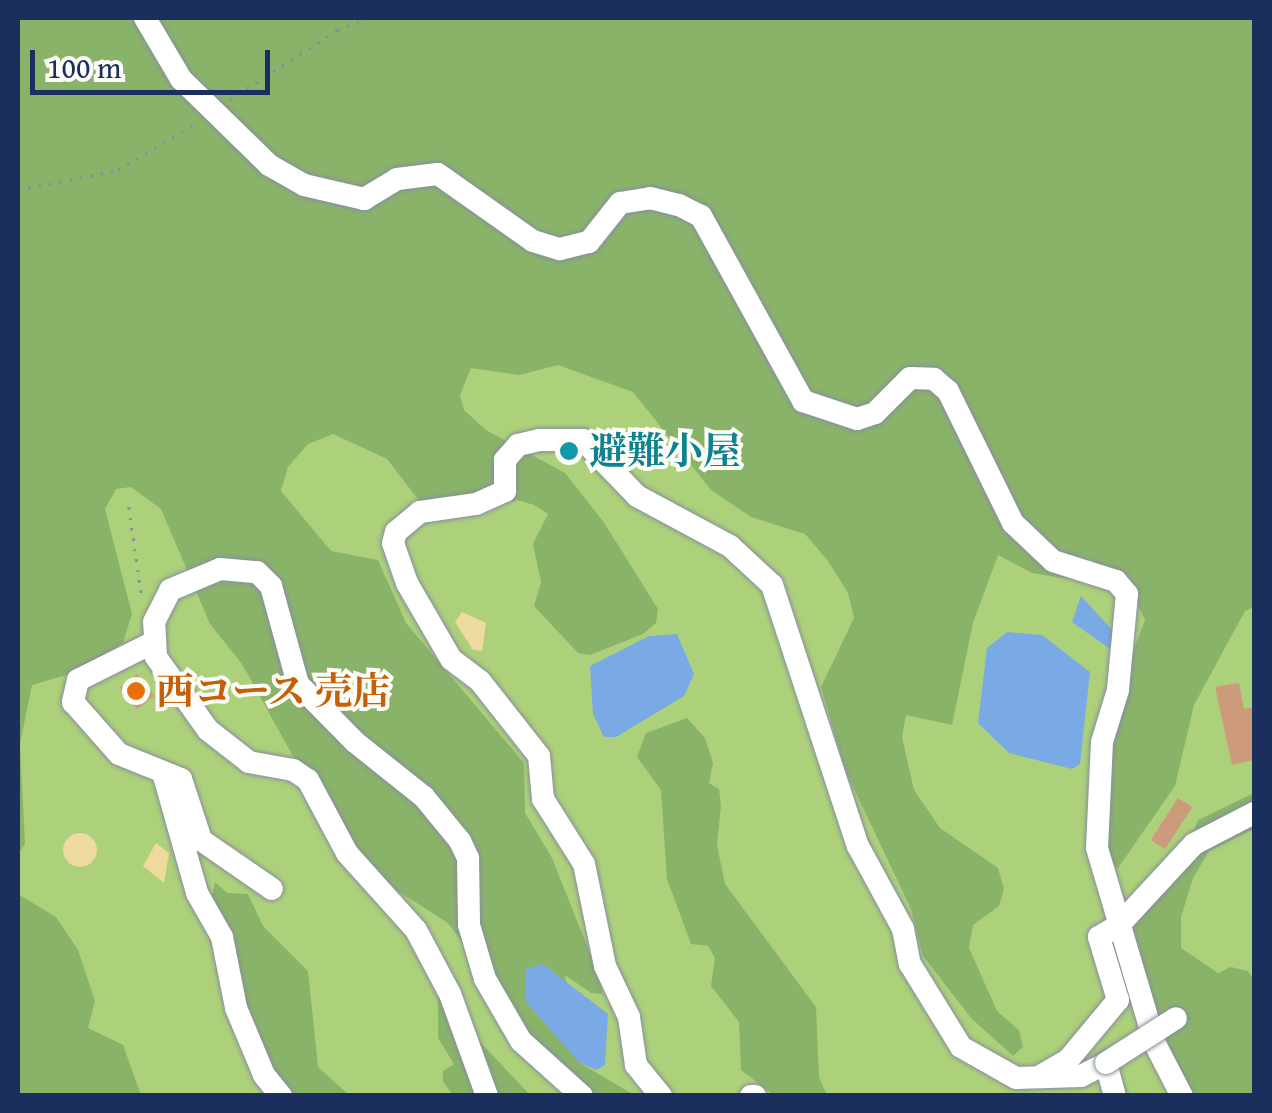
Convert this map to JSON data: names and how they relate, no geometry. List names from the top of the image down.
{
  "places": ["避難小屋", "西コース 売店"],
  "scale_bar": "100 m"
}
